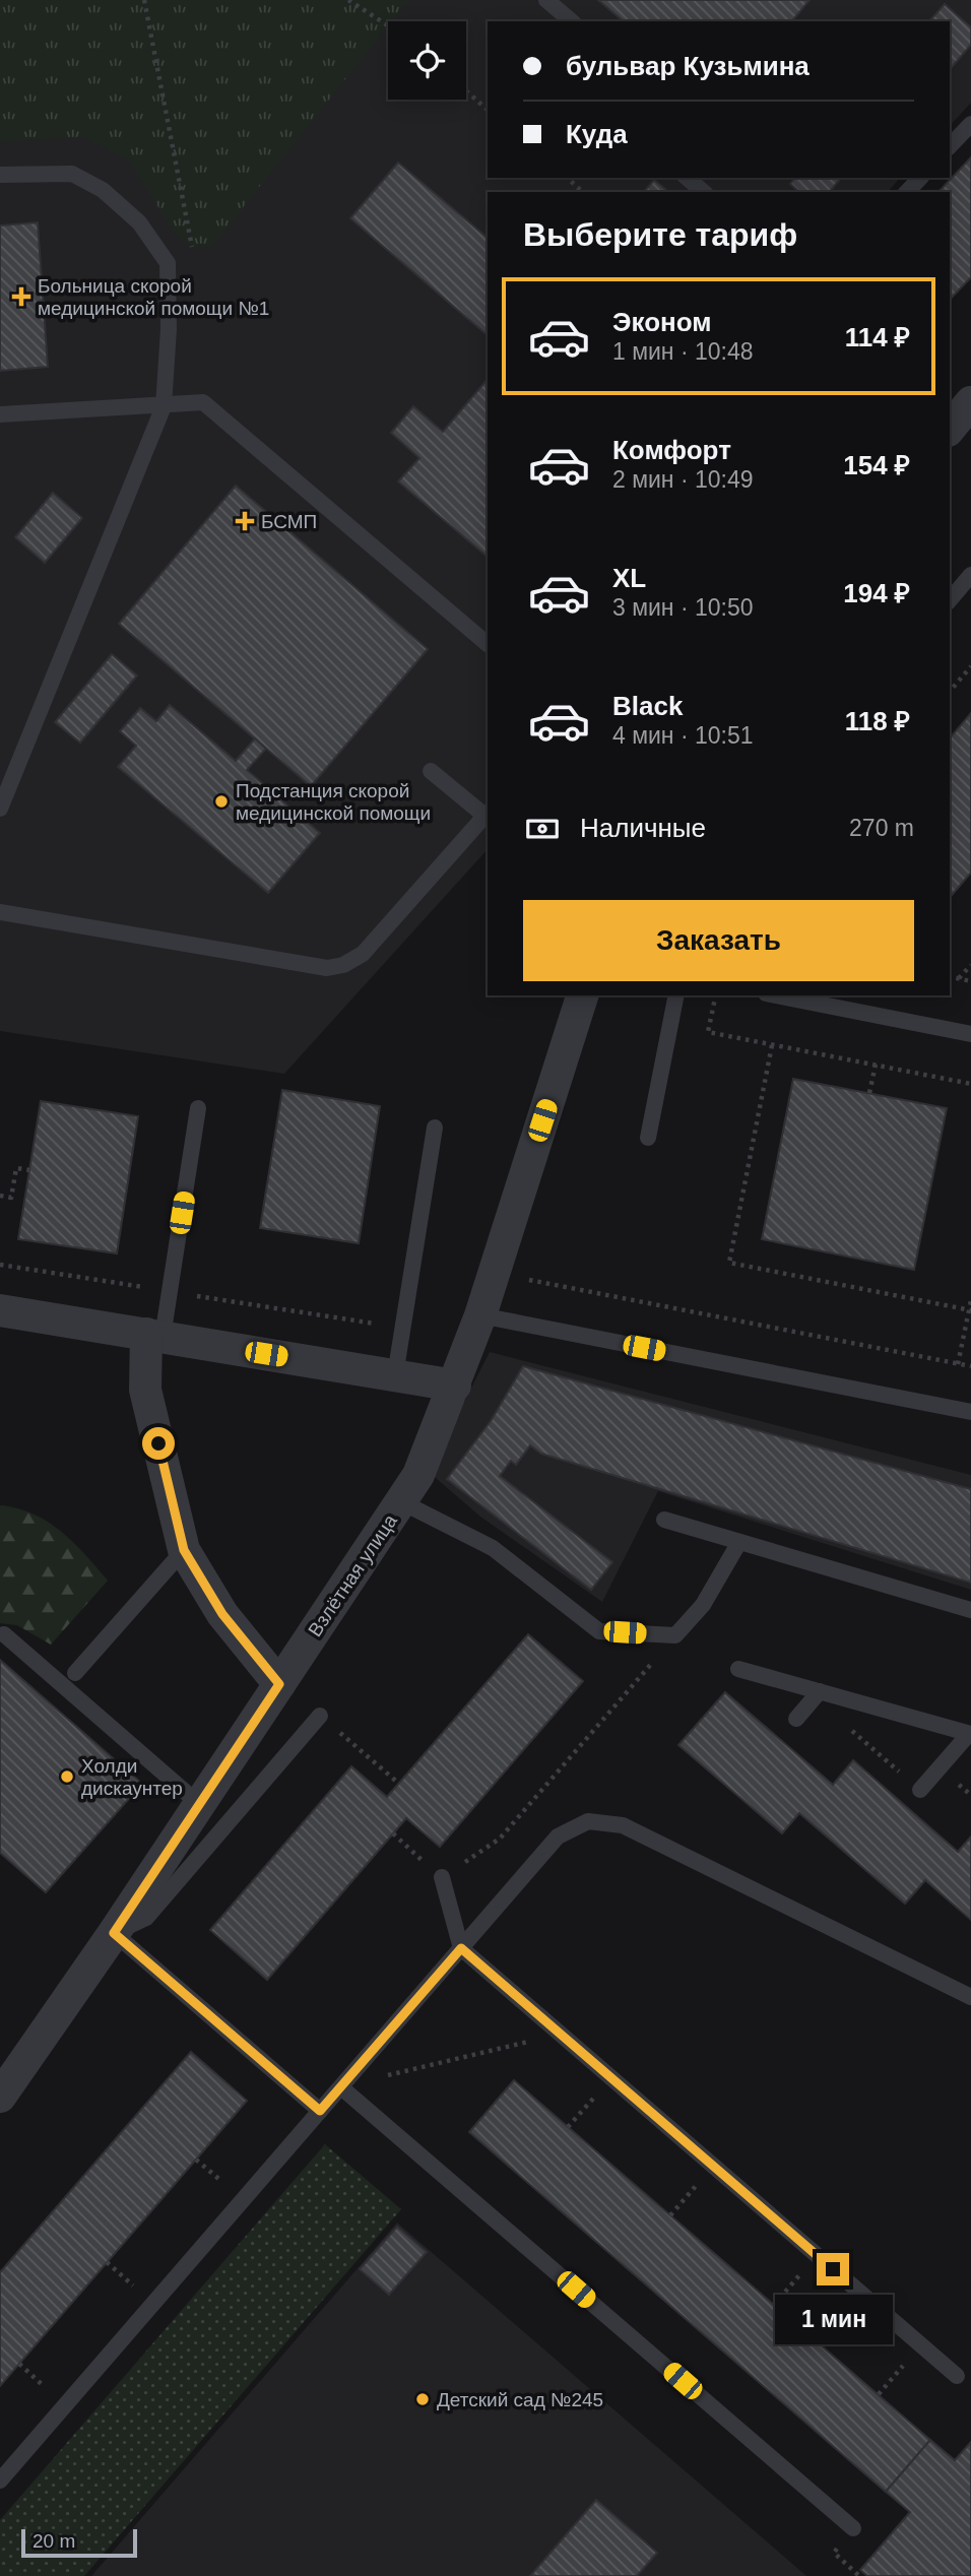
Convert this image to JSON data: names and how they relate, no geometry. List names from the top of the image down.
{
  "streets": {
    "street": ["Взлётная улица"]
  },
  "places": {
    "health": ["Больница скорой медицинской помощи №1", "БСМП"],
    "other": ["Подстанция скорой медицинской помощи", "Холди дискаунтер", "Детский сад №245"]
  },
  "scale_bar": "20 m",
  "page": {
    "banner": ["бульвар Кузьмина", "Куда"],
    "heading": "Выберите тариф",
    "list": [
      {
        "name": "Эконом",
        "note": "1 мин · 10:48",
        "value": "114 ₽"
      },
      {
        "name": "Комфорт",
        "note": "2 мин · 10:49",
        "value": "154 ₽"
      },
      {
        "name": "XL",
        "note": "3 мин · 10:50",
        "value": "194 ₽"
      },
      {
        "name": "Black",
        "note": "4 мин · 10:51",
        "value": "118 ₽"
      }
    ],
    "pay": ["Наличные", "270 m"],
    "buttons": "Заказать",
    "bubble": "1 мин",
    "scale": "20 m"
  }
}
